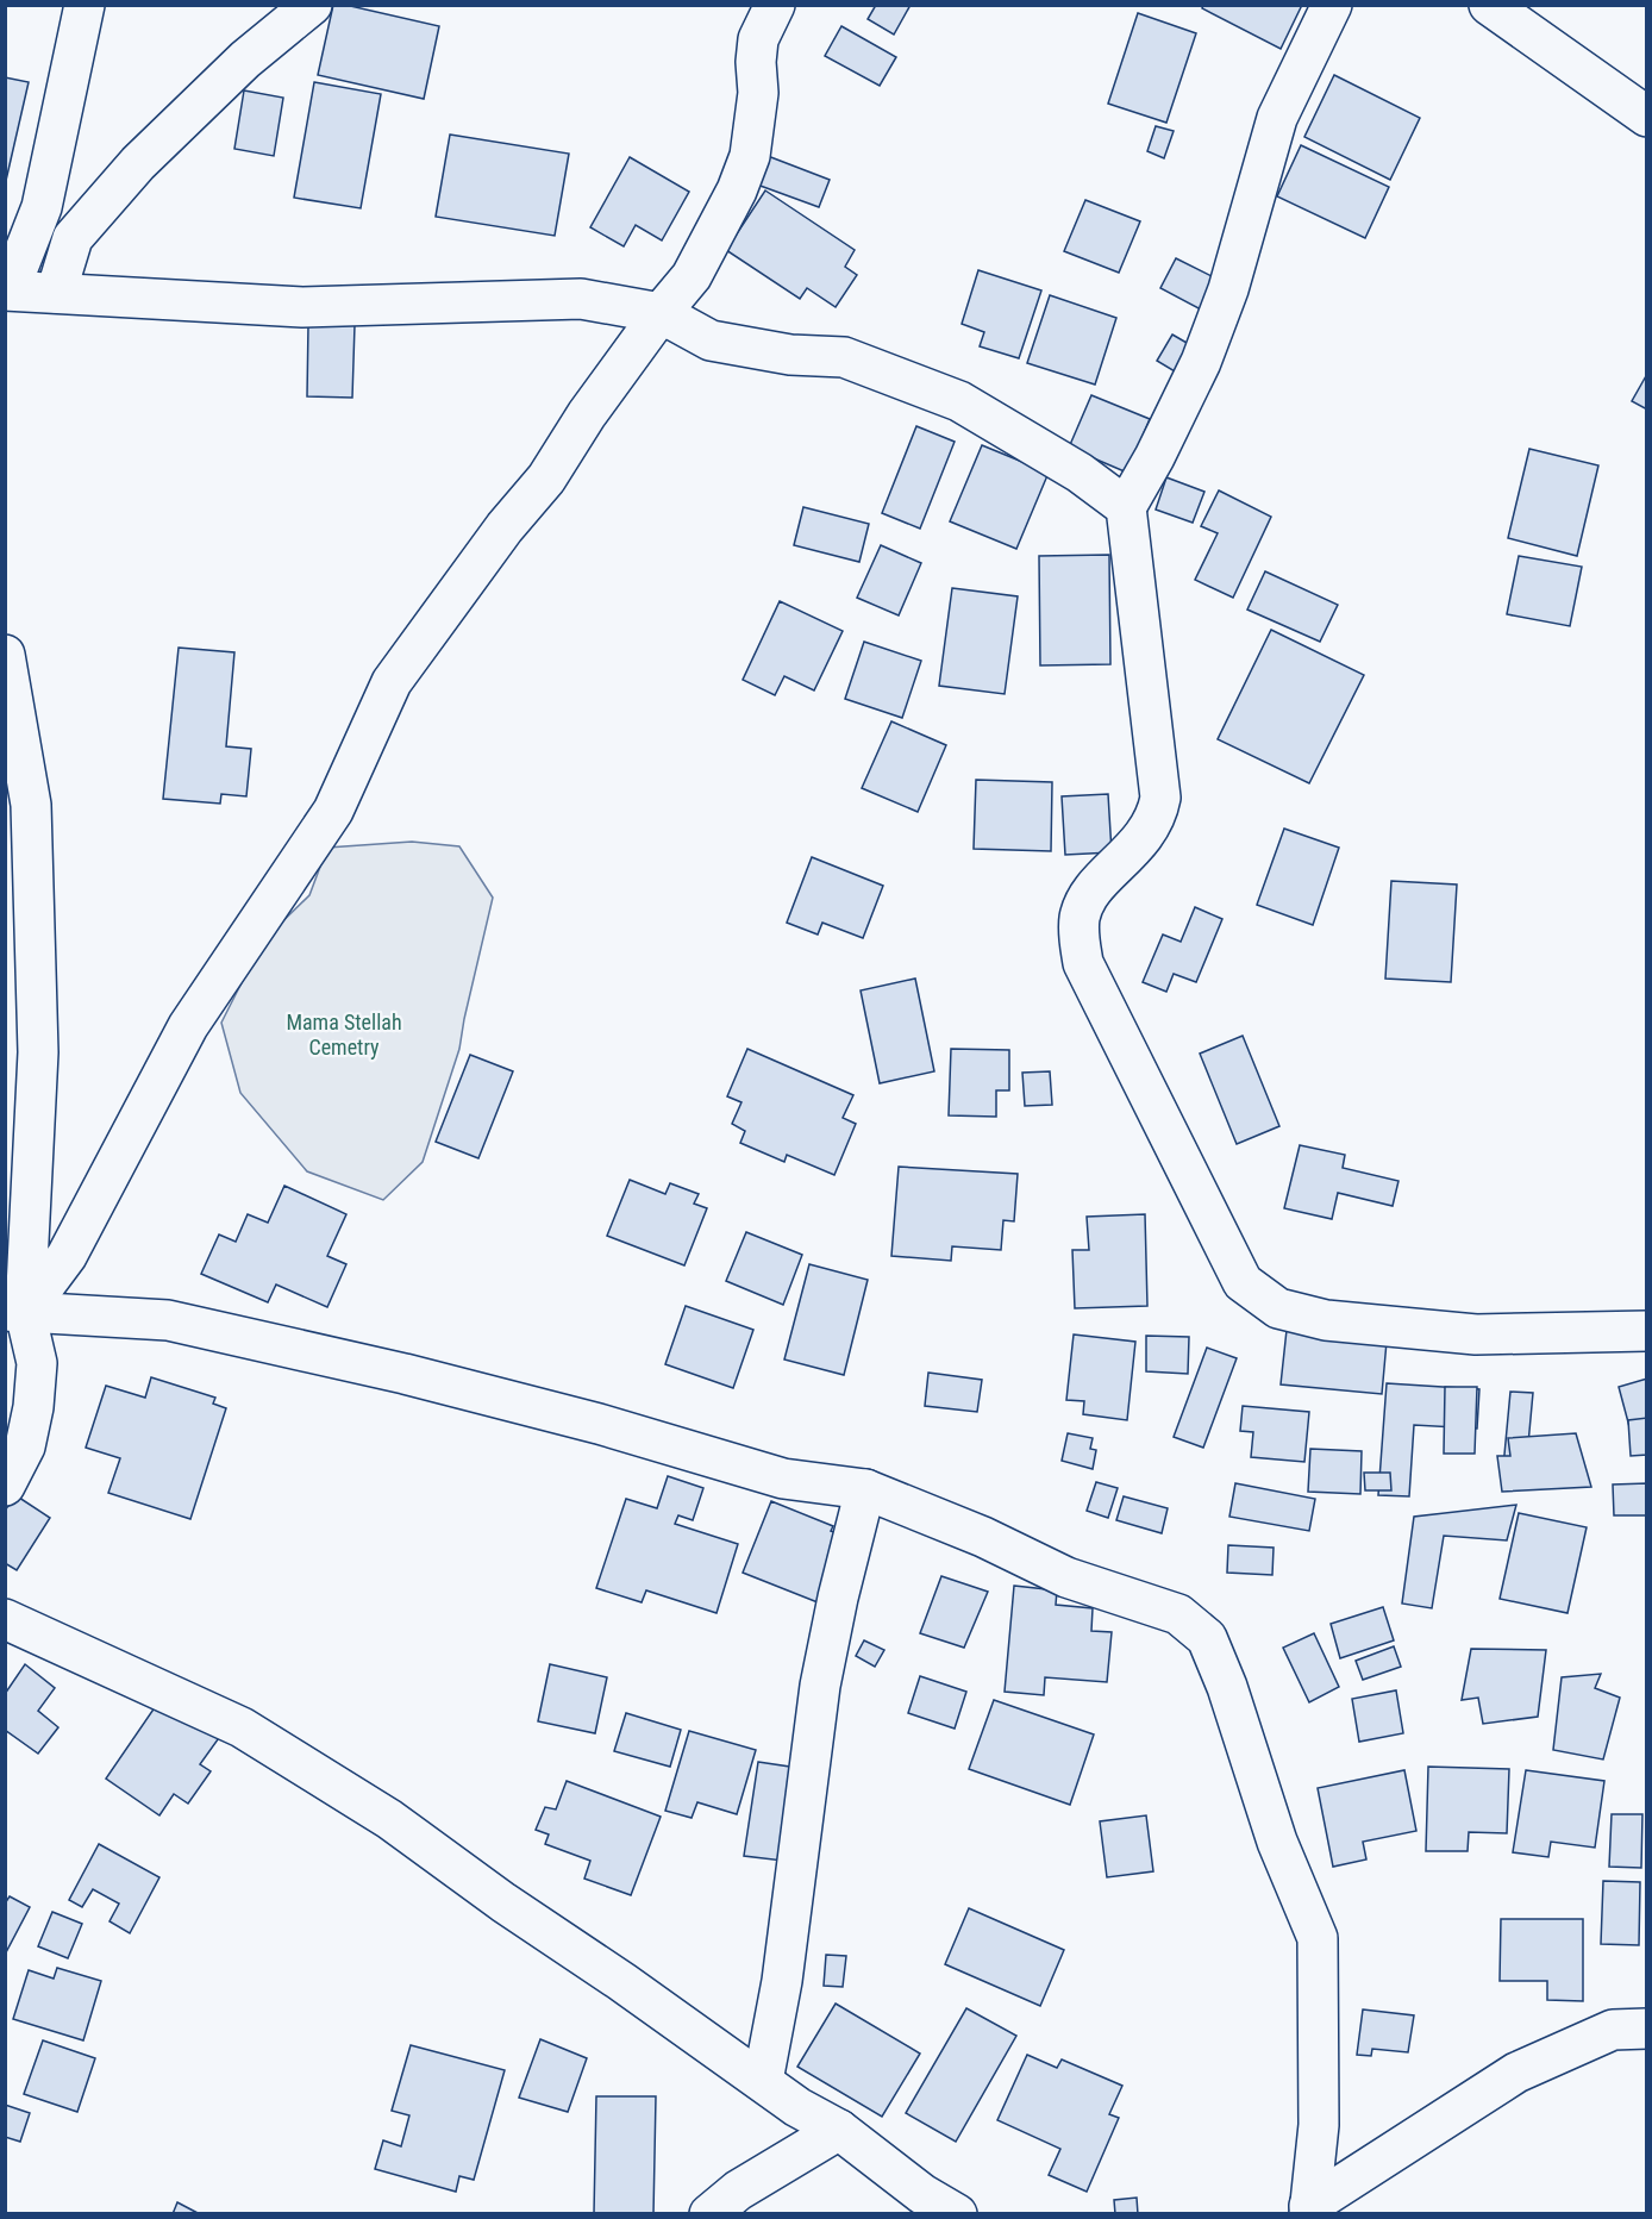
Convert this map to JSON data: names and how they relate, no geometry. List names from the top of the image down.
{
  "parks": ["Mama Stellah Cemetry"]
}
